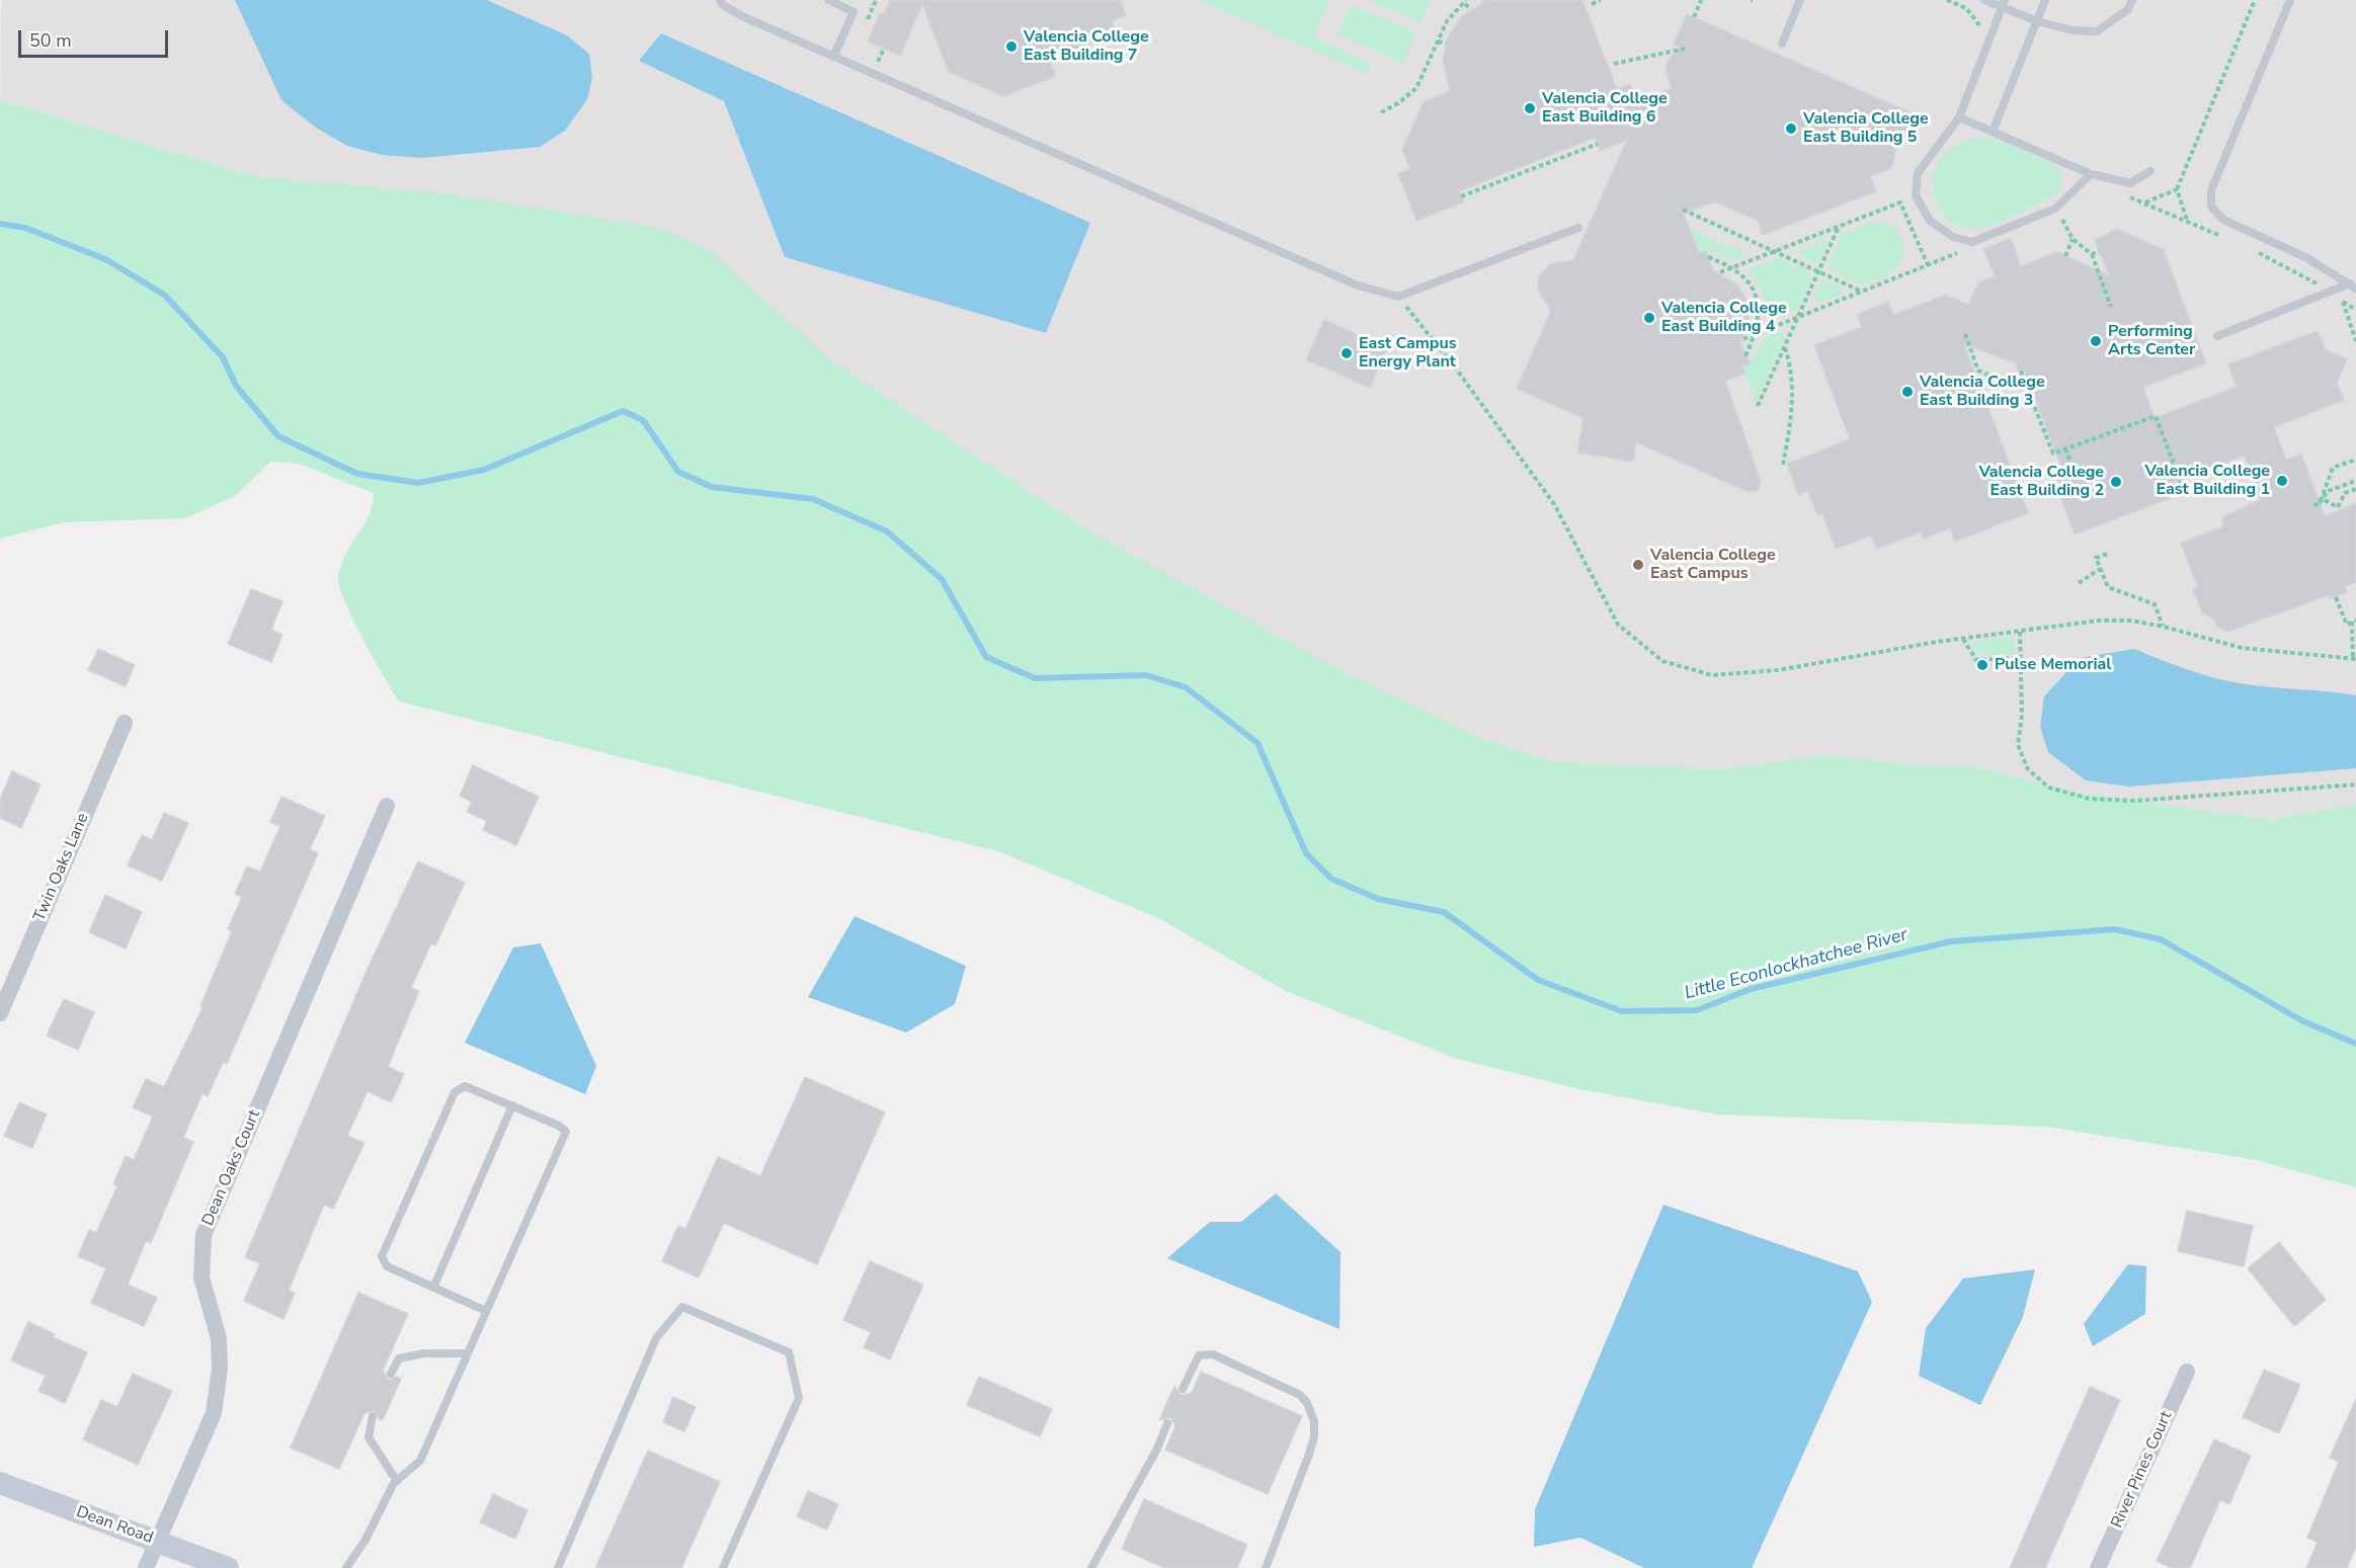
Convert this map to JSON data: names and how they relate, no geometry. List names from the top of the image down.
{
  "streets": {
    "main road": ["Dean Road"],
    "street": ["Twin Oaks Lane", "Dean Oaks Court", "River Pines Court"]
  },
  "crossings": [
    ["Dean Oaks Court", "Dean Road"]
  ],
  "water": ["Little Econlockhatchee River"],
  "places": [
    "Valencia College East Building 7",
    "Valencia College East Building 6",
    "Valencia College East Building 5",
    "Valencia College East Building 4",
    "Performing Arts Center",
    "East Campus Energy Plant",
    "Valencia College East Building 3",
    "Valencia College East Building 1",
    "Valencia College East Building 2",
    "Valencia College East Campus",
    "Pulse Memorial"
  ],
  "scale_bar": "50 m"
}
